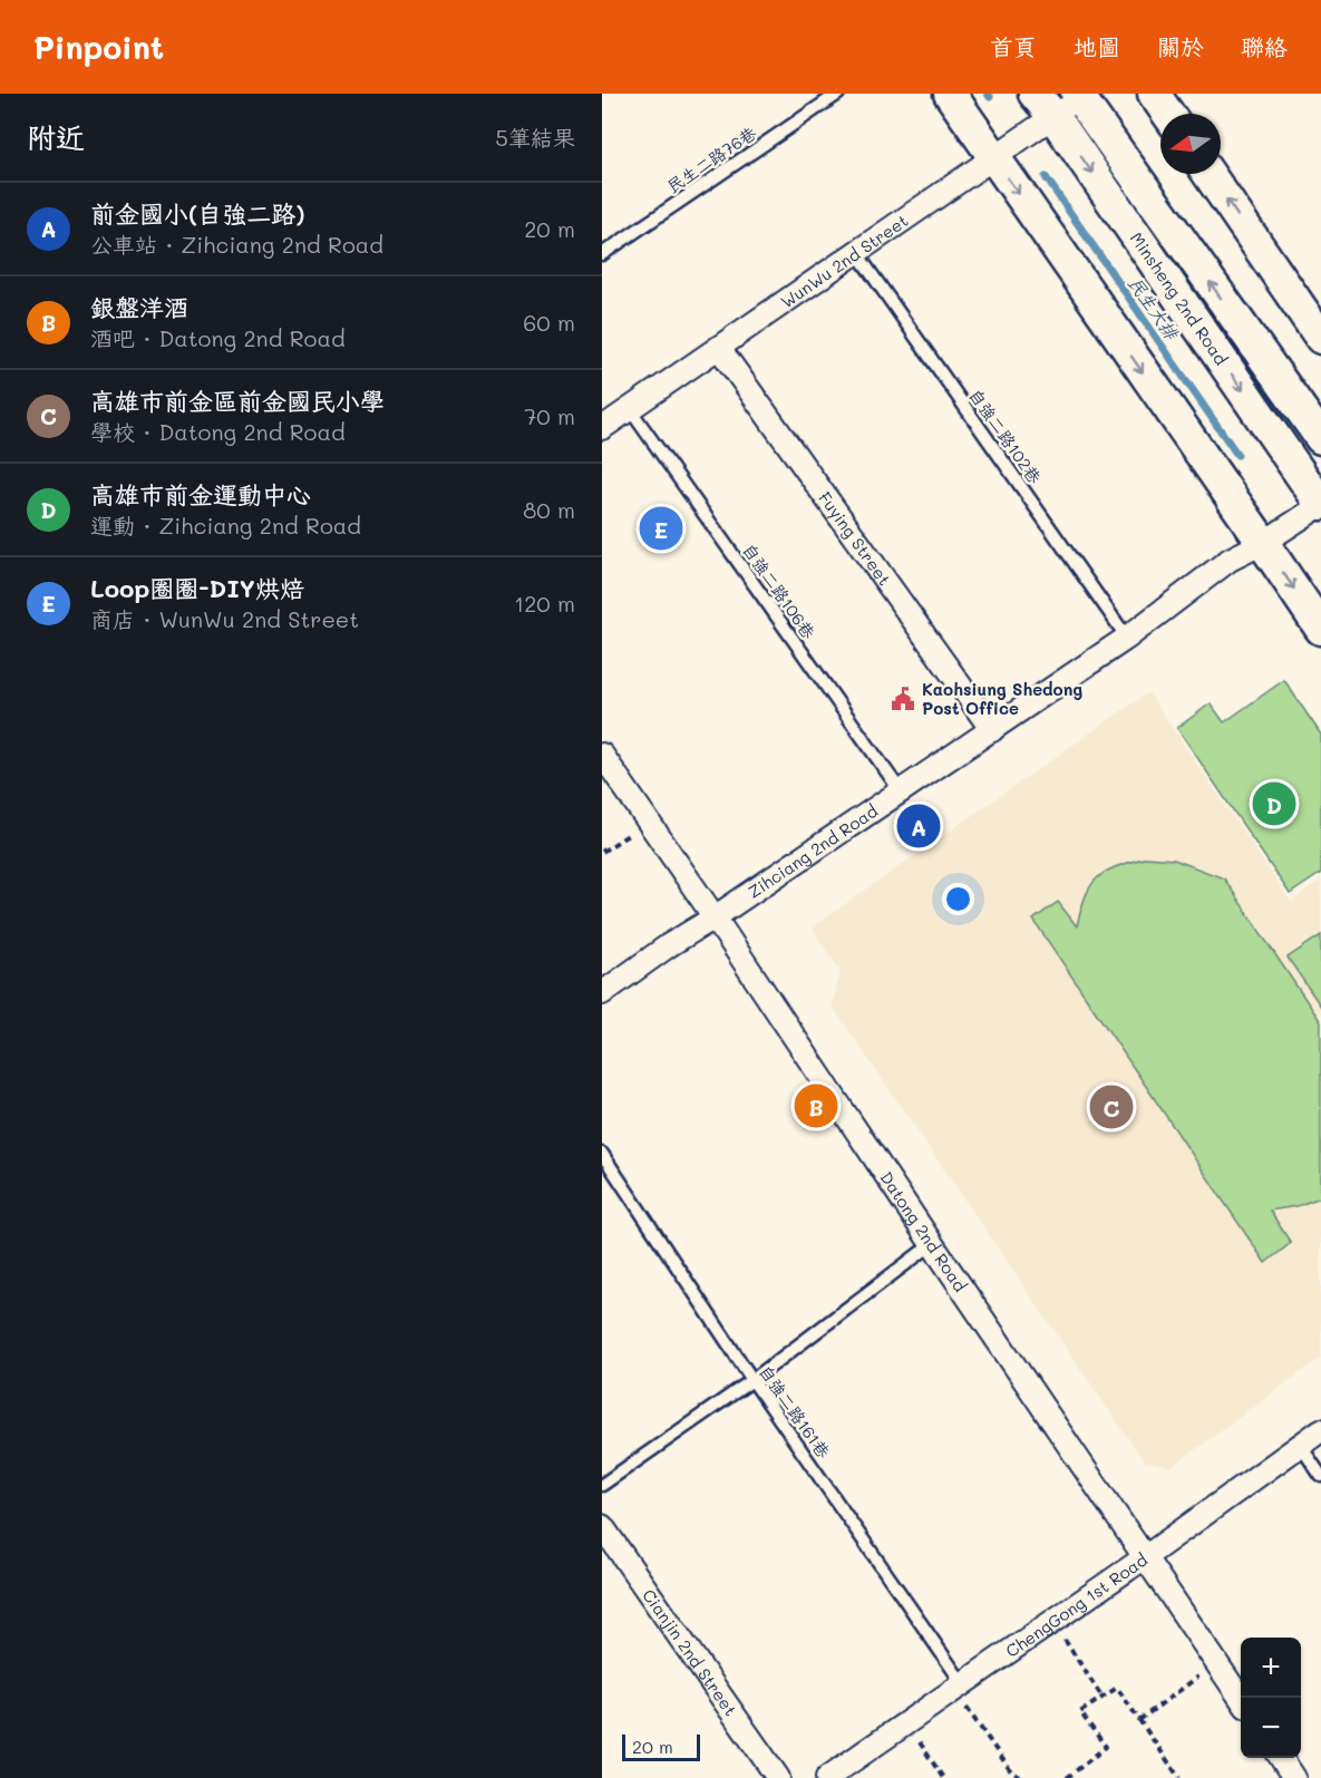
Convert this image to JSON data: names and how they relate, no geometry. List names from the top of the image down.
{
  "streets": {
    "main road": ["Minsheng 2nd Road"],
    "street": [
      "WunWu 2nd Street",
      "Fuying Street",
      "Zihciang 2nd Road",
      "Datong 2nd Road",
      "ChengGong 1st Road",
      "Cianjin 2nd Street"
    ],
    "lane": [
      "民生二路76巷",
      "自強二路102巷",
      "自強二路106巷",
      "自強二路161巷"
    ]
  },
  "crossings": [
    ["WunWu 2nd Street", "Minsheng 2nd Road"],
    ["WunWu 2nd Street", "自強二路102巷"],
    ["WunWu 2nd Street", "Fuying Street"],
    ["WunWu 2nd Street", "自強二路106巷"],
    ["Minsheng 2nd Road", "Zihciang 2nd Road"],
    ["自強二路102巷", "Zihciang 2nd Road"],
    ["Fuying Street", "Zihciang 2nd Road"],
    ["自強二路106巷", "Zihciang 2nd Road"],
    ["Zihciang 2nd Road", "Datong 2nd Road"],
    ["Datong 2nd Road", "ChengGong 1st Road"],
    ["自強二路161巷", "ChengGong 1st Road"]
  ],
  "water": ["民生大排"],
  "places": {
    "public building": ["Kaohsiung Shedong Post Office"]
  },
  "scale_bar": "20 m",
  "north": "left",
  "page": {
    "header": "Pinpoint",
    "nav": [
      "首頁",
      "地圖",
      "關於",
      "聯絡"
    ],
    "heading": ["附近", "5筆結果"],
    "list": [
      {
        "mark": "A",
        "name": "前金國小(自強二路)",
        "note": "公車站 · Zihciang 2nd Road",
        "value": "20 m"
      },
      {
        "mark": "B",
        "name": "銀盤洋酒",
        "note": "酒吧 · Datong 2nd Road",
        "value": "60 m"
      },
      {
        "mark": "C",
        "name": "高雄市前金區前金國民小學",
        "note": "學校 · Datong 2nd Road",
        "value": "70 m"
      },
      {
        "mark": "D",
        "name": "高雄市前金運動中心",
        "note": "運動 · Zihciang 2nd Road",
        "value": "80 m"
      },
      {
        "mark": "E",
        "name": "Loop圈圈-DIY烘焙",
        "note": "商店 · WunWu 2nd Street",
        "value": "120 m"
      }
    ],
    "pins": [
      "E",
      "D",
      "A",
      "B",
      "C"
    ],
    "map_buttons": ["+", "−"],
    "scale": "20 m"
  }
}
